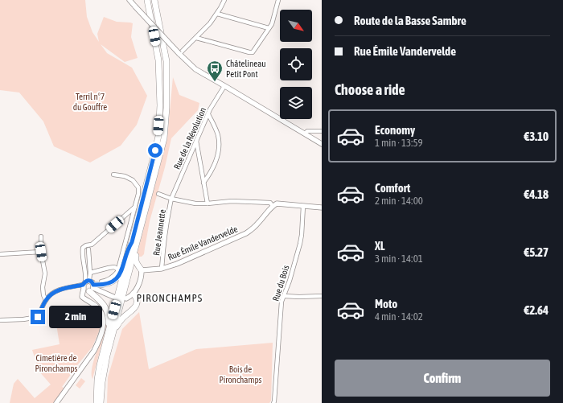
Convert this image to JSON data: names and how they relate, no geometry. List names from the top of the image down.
{
  "streets": {
    "street": [
      "Rue de la Révolution",
      "Rue Jeannette",
      "Rue Émile Vandervelde",
      "Rue du Bois"
    ]
  },
  "crossings": [
    ["Rue de la Révolution", "Rue Jeannette"],
    ["Rue Jeannette", "Rue Émile Vandervelde"]
  ],
  "districts": ["PIRONCHAMPS"],
  "parks": ["Terril n°7 du Gouffre", "Cimetière de Pironchamps", "Bois de Pironchamps"],
  "places": {
    "bus stop": ["Châtelineau Petit Pont"]
  },
  "north": "bottom right",
  "page": {
    "banner": ["Route de la Basse Sambre", "Rue Émile Vandervelde"],
    "heading": "Choose a ride",
    "list": [
      {
        "name": "Economy",
        "note": "1 min · 13:59",
        "value": "€3.10"
      },
      {
        "name": "Comfort",
        "note": "2 min · 14:00",
        "value": "€4.18"
      },
      {
        "name": "XL",
        "note": "3 min · 14:01",
        "value": "€5.27"
      },
      {
        "name": "Moto",
        "note": "4 min · 14:02",
        "value": "€2.64"
      }
    ],
    "bubble": "2 min",
    "buttons": "Confirm"
  }
}
